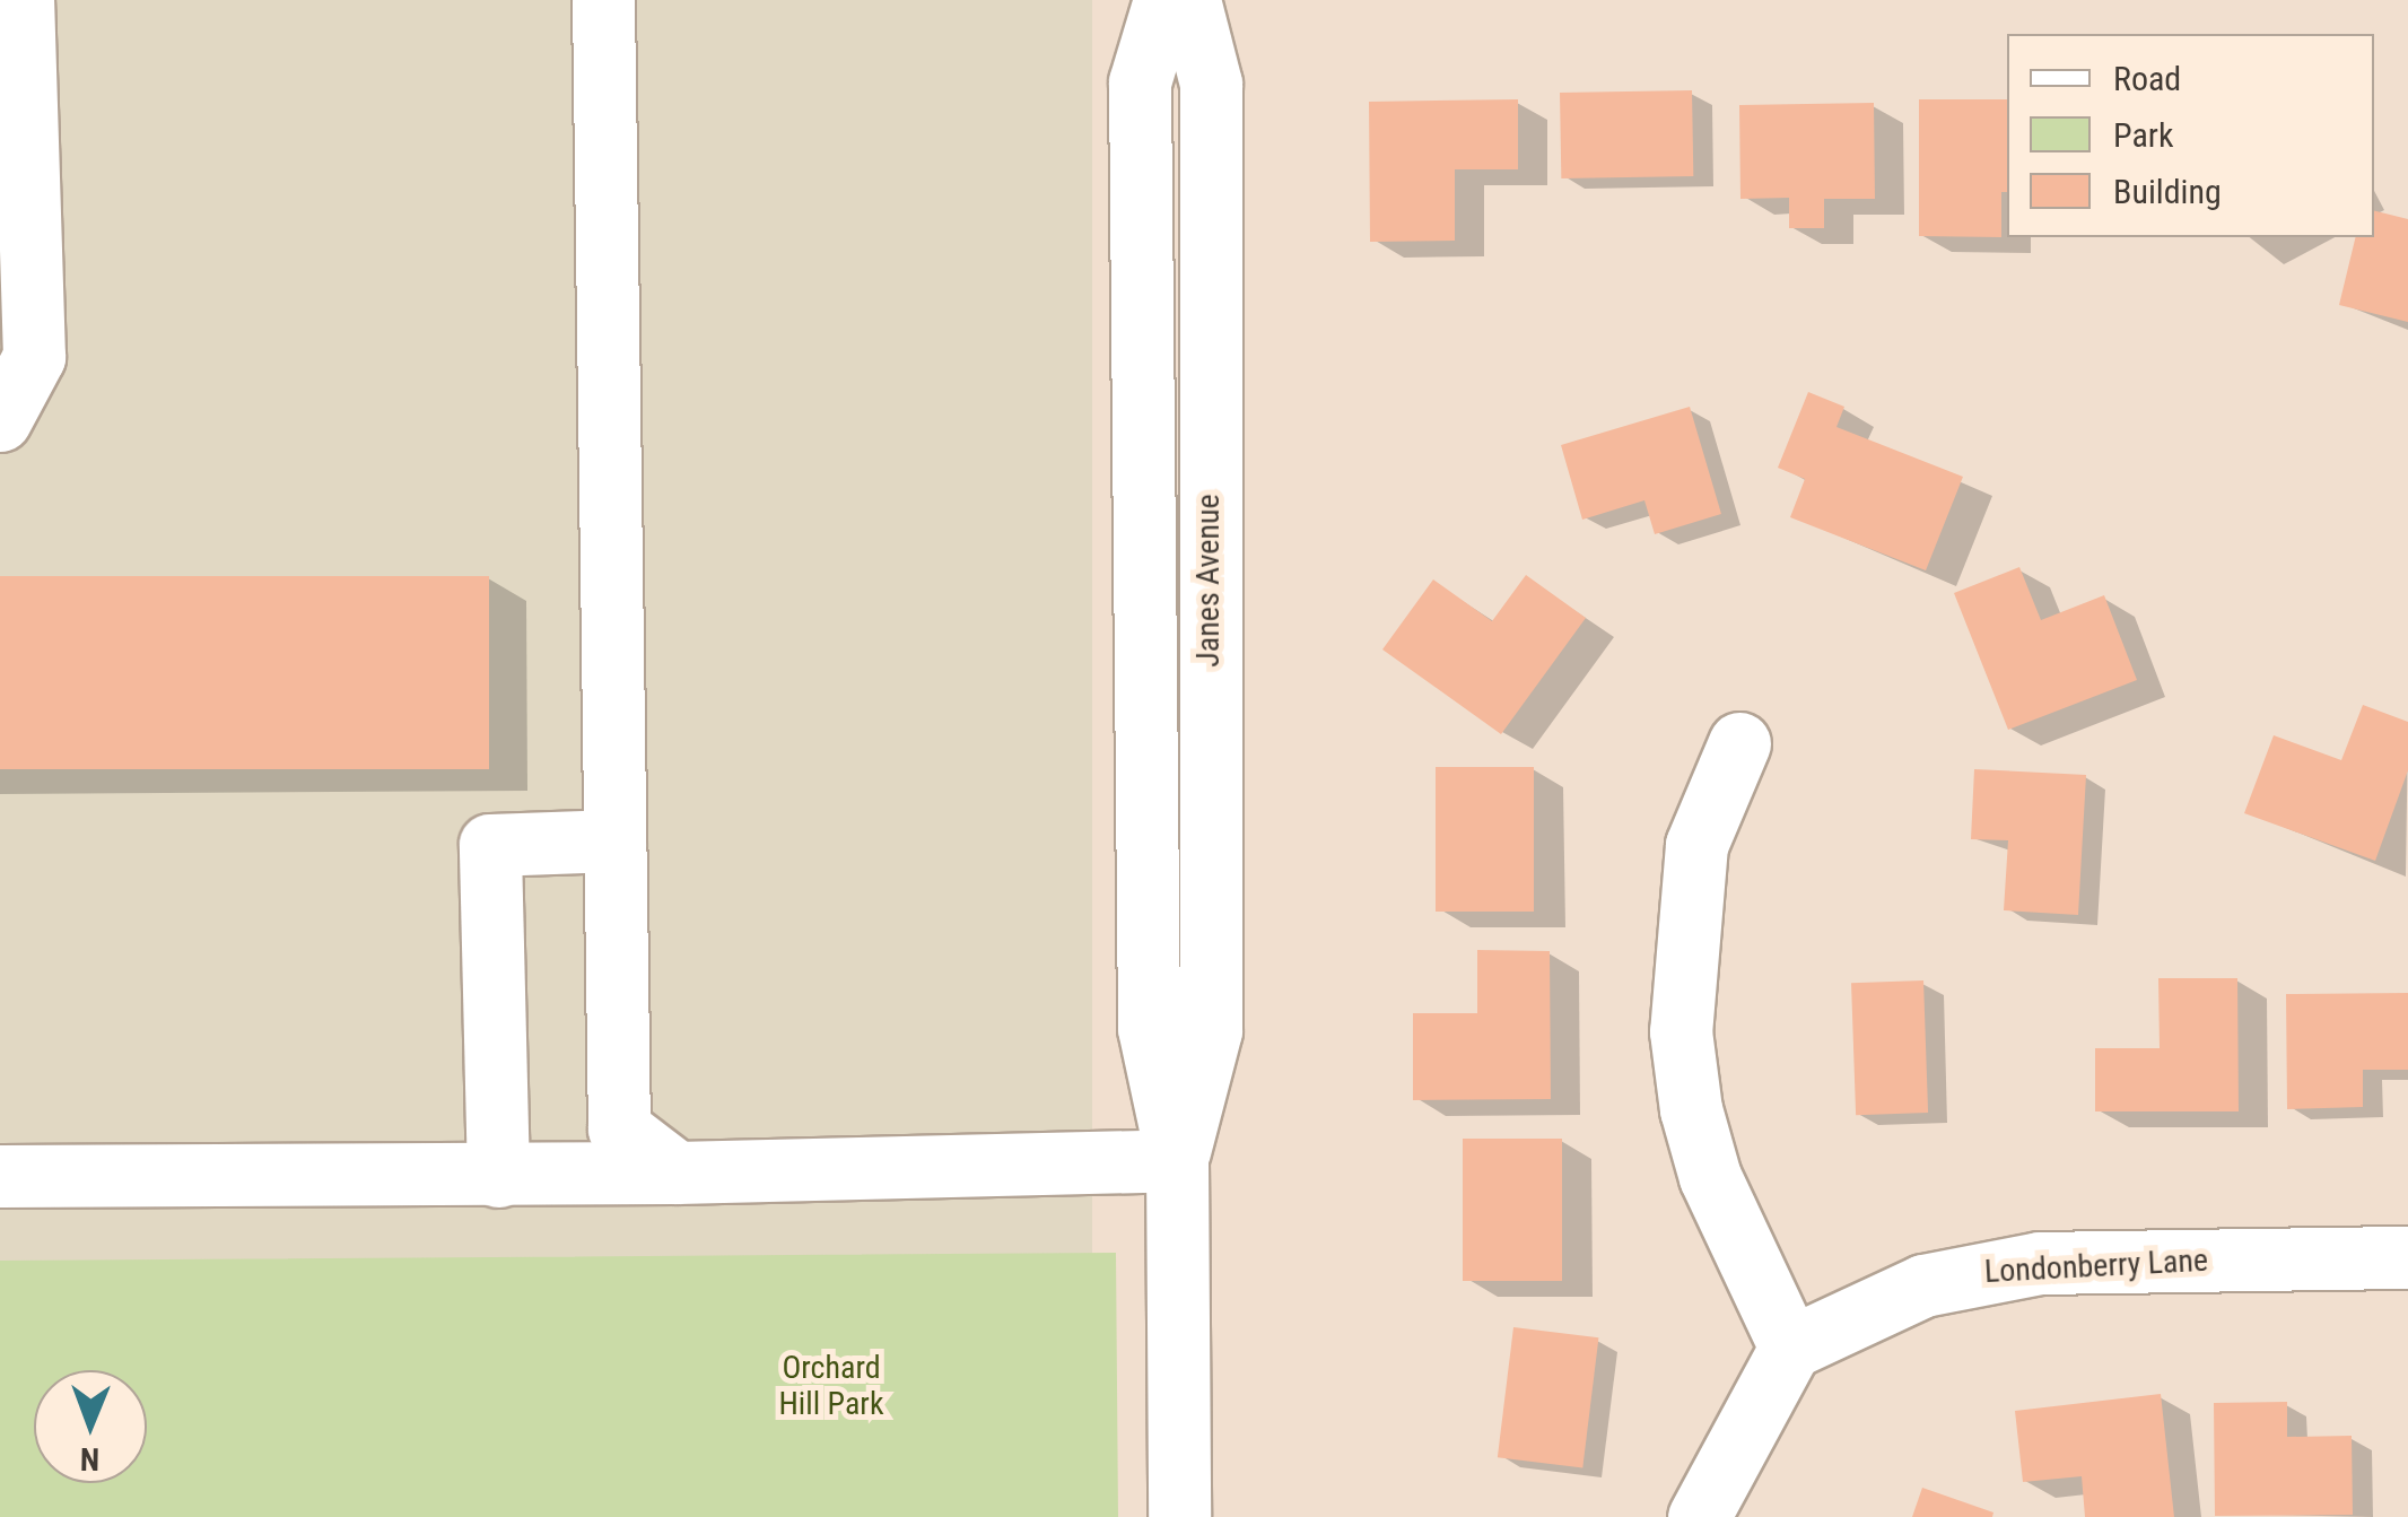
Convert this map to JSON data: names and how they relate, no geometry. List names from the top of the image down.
{
  "streets": {
    "street": ["Janes Avenue", "Londonberry Lane"]
  },
  "parks": ["Orchard Hill Park"],
  "legend": ["Road", "Park", "Building"],
  "north": "bottom"
}
